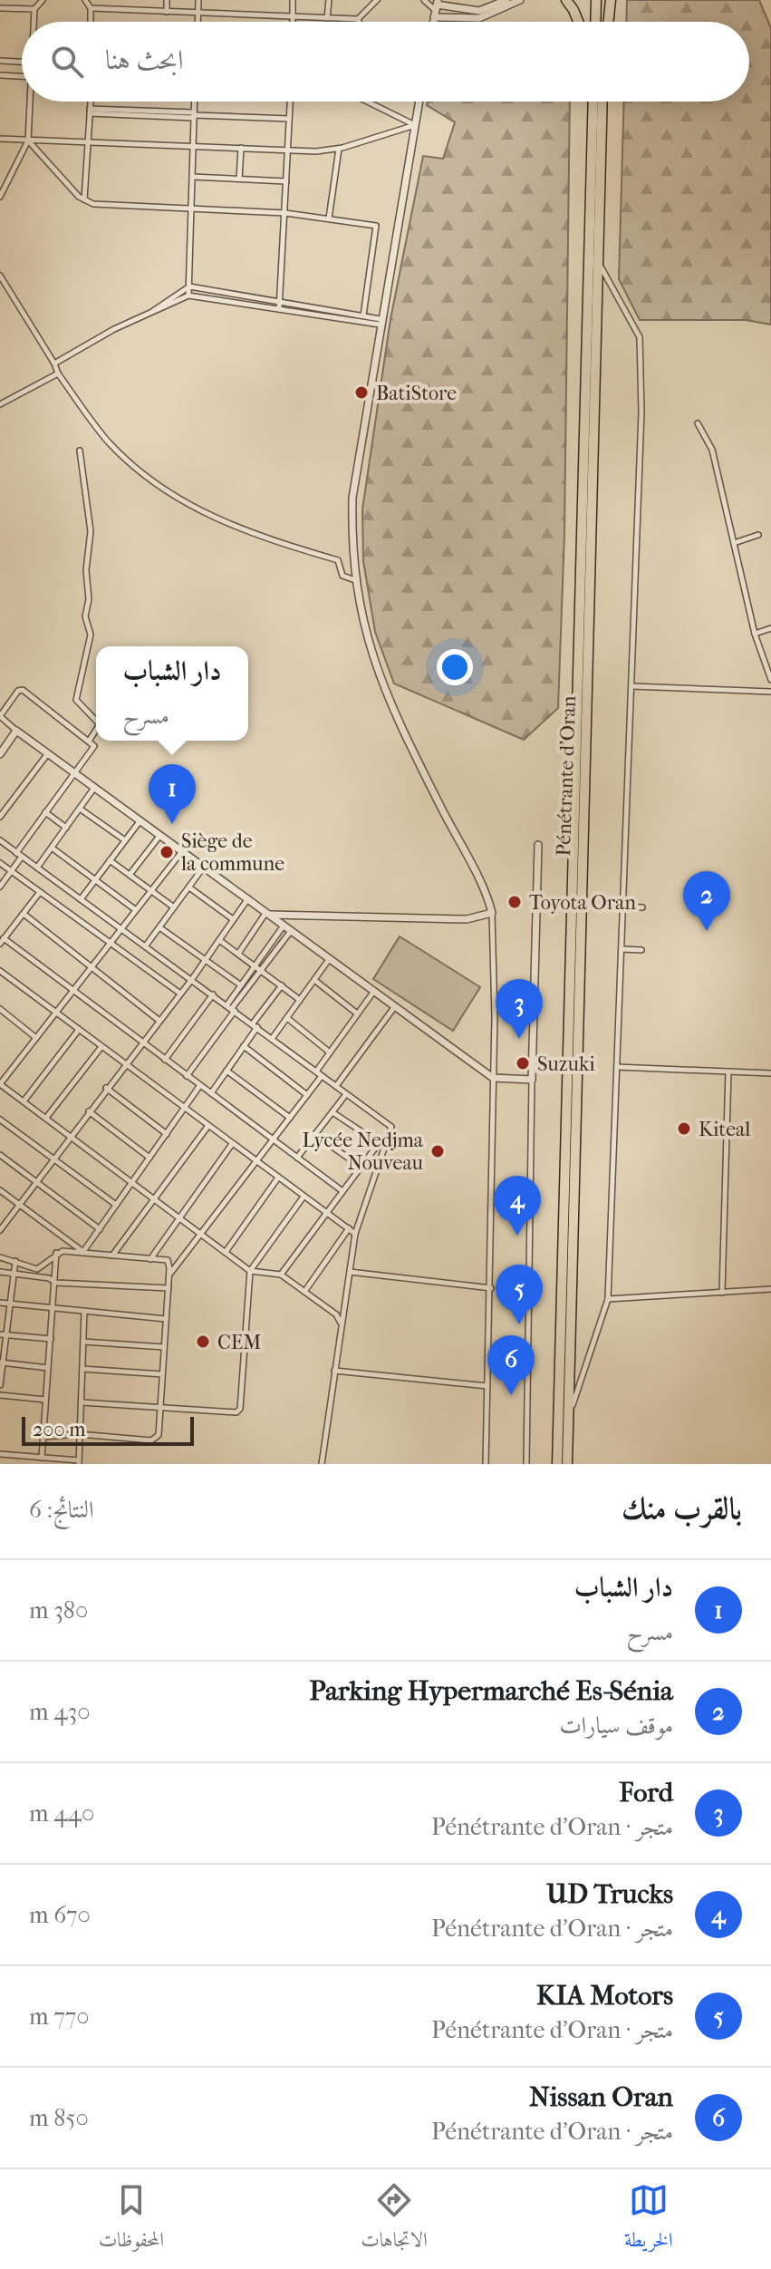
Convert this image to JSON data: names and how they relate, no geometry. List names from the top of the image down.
{
  "streets": {
    "highway": ["Pénétrante d'Oran"]
  },
  "places": [
    "BatiStore",
    "Siège de la commune",
    "Toyota Oran",
    "Suzuki",
    "Kiteal",
    "Lycée Nedjma Nouveau",
    "CEM"
  ],
  "scale_bar": "200 m",
  "page": {
    "search": "ابحث هنا",
    "popup": ["دار الشباب", "مسرح"],
    "pins": [
      "1",
      "2",
      "3",
      "4",
      "5",
      "6"
    ],
    "scale": "200 m",
    "heading": ["بالقرب منك", "النتائج: 6"],
    "list": [
      {
        "mark": "1",
        "name": "دار الشباب",
        "note": "مسرح",
        "value": "380 m"
      },
      {
        "mark": "2",
        "name": "Parking Hypermarché Es-Sénia",
        "note": "موقف سيارات",
        "value": "430 m"
      },
      {
        "mark": "3",
        "name": "Ford",
        "note": "متجر · Pénétrante d'Oran",
        "value": "440 m"
      },
      {
        "mark": "4",
        "name": "UD Trucks",
        "note": "متجر · Pénétrante d'Oran",
        "value": "670 m"
      },
      {
        "mark": "5",
        "name": "KIA Motors",
        "note": "متجر · Pénétrante d'Oran",
        "value": "770 m"
      },
      {
        "mark": "6",
        "name": "Nissan Oran",
        "note": "متجر · Pénétrante d'Oran",
        "value": "850 m"
      }
    ],
    "nav": ["الخريطة", "الاتجاهات", "المحفوظات"]
  }
}
